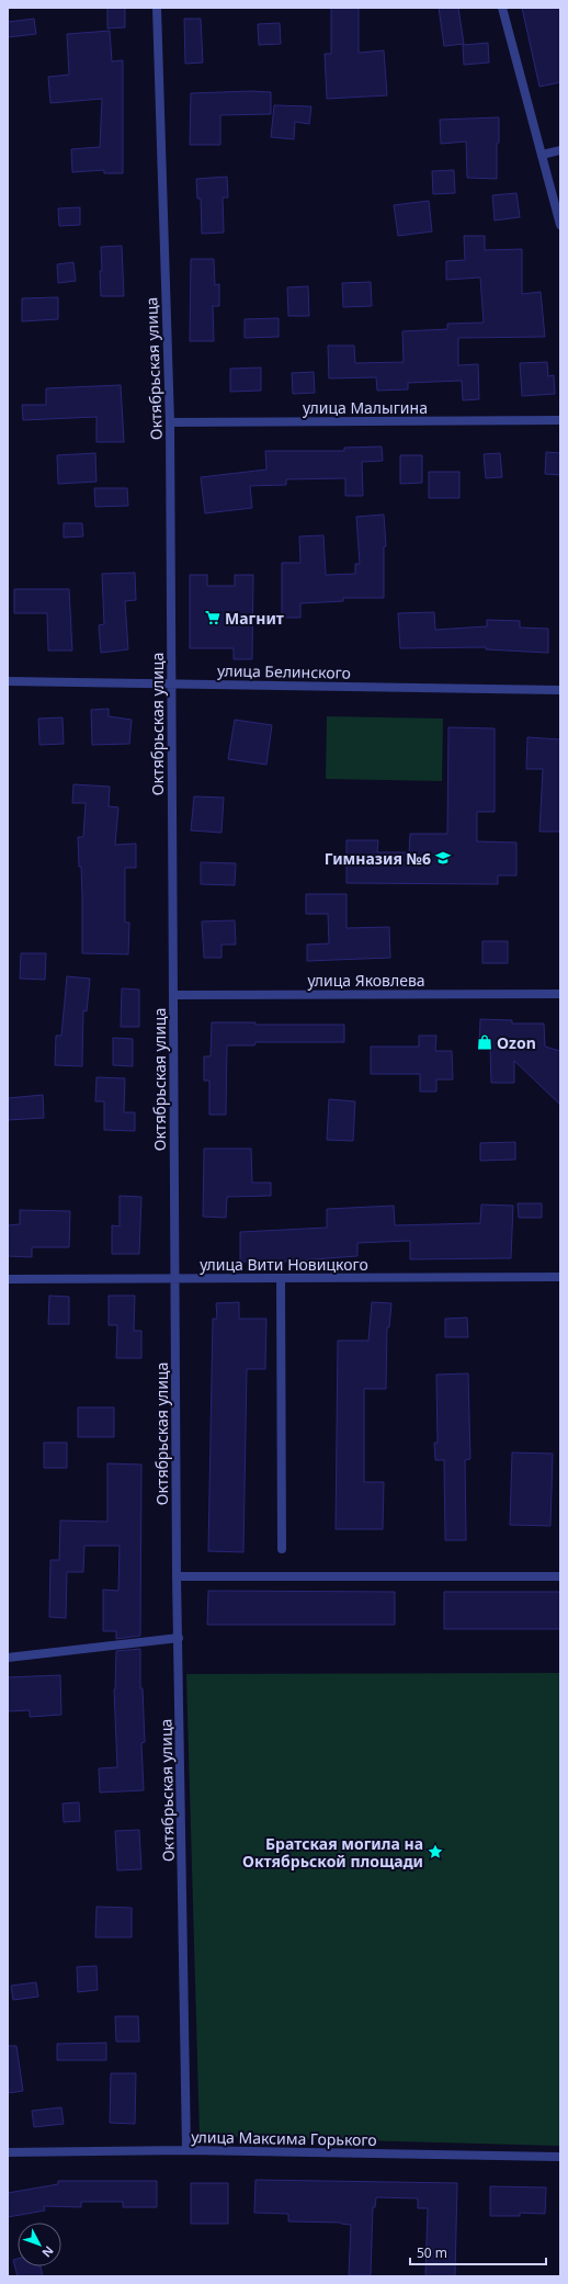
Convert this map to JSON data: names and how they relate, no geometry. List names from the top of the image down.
{
  "streets": {
    "street": [
      "Октябрьская улица",
      "улица Малыгина",
      "улица Белинского",
      "улица Яковлева",
      "улица Вити Новицкого",
      "улица Максима Горького"
    ]
  },
  "crossings": [
    ["Октябрьская улица", "улица Малыгина"],
    ["Октябрьская улица", "улица Белинского"],
    ["Октябрьская улица", "улица Яковлева"],
    ["Октябрьская улица", "улица Вити Новицкого"],
    ["Октябрьская улица", "улица Максима Горького"]
  ],
  "places": {
    "supermarket": ["Магнит"],
    "school or university": ["Гимназия №6"],
    "shop": ["Ozon"],
    "place": ["Братская могила на Октябрьской площади"]
  },
  "scale_bar": "50 m",
  "north": "bottom right"
}
